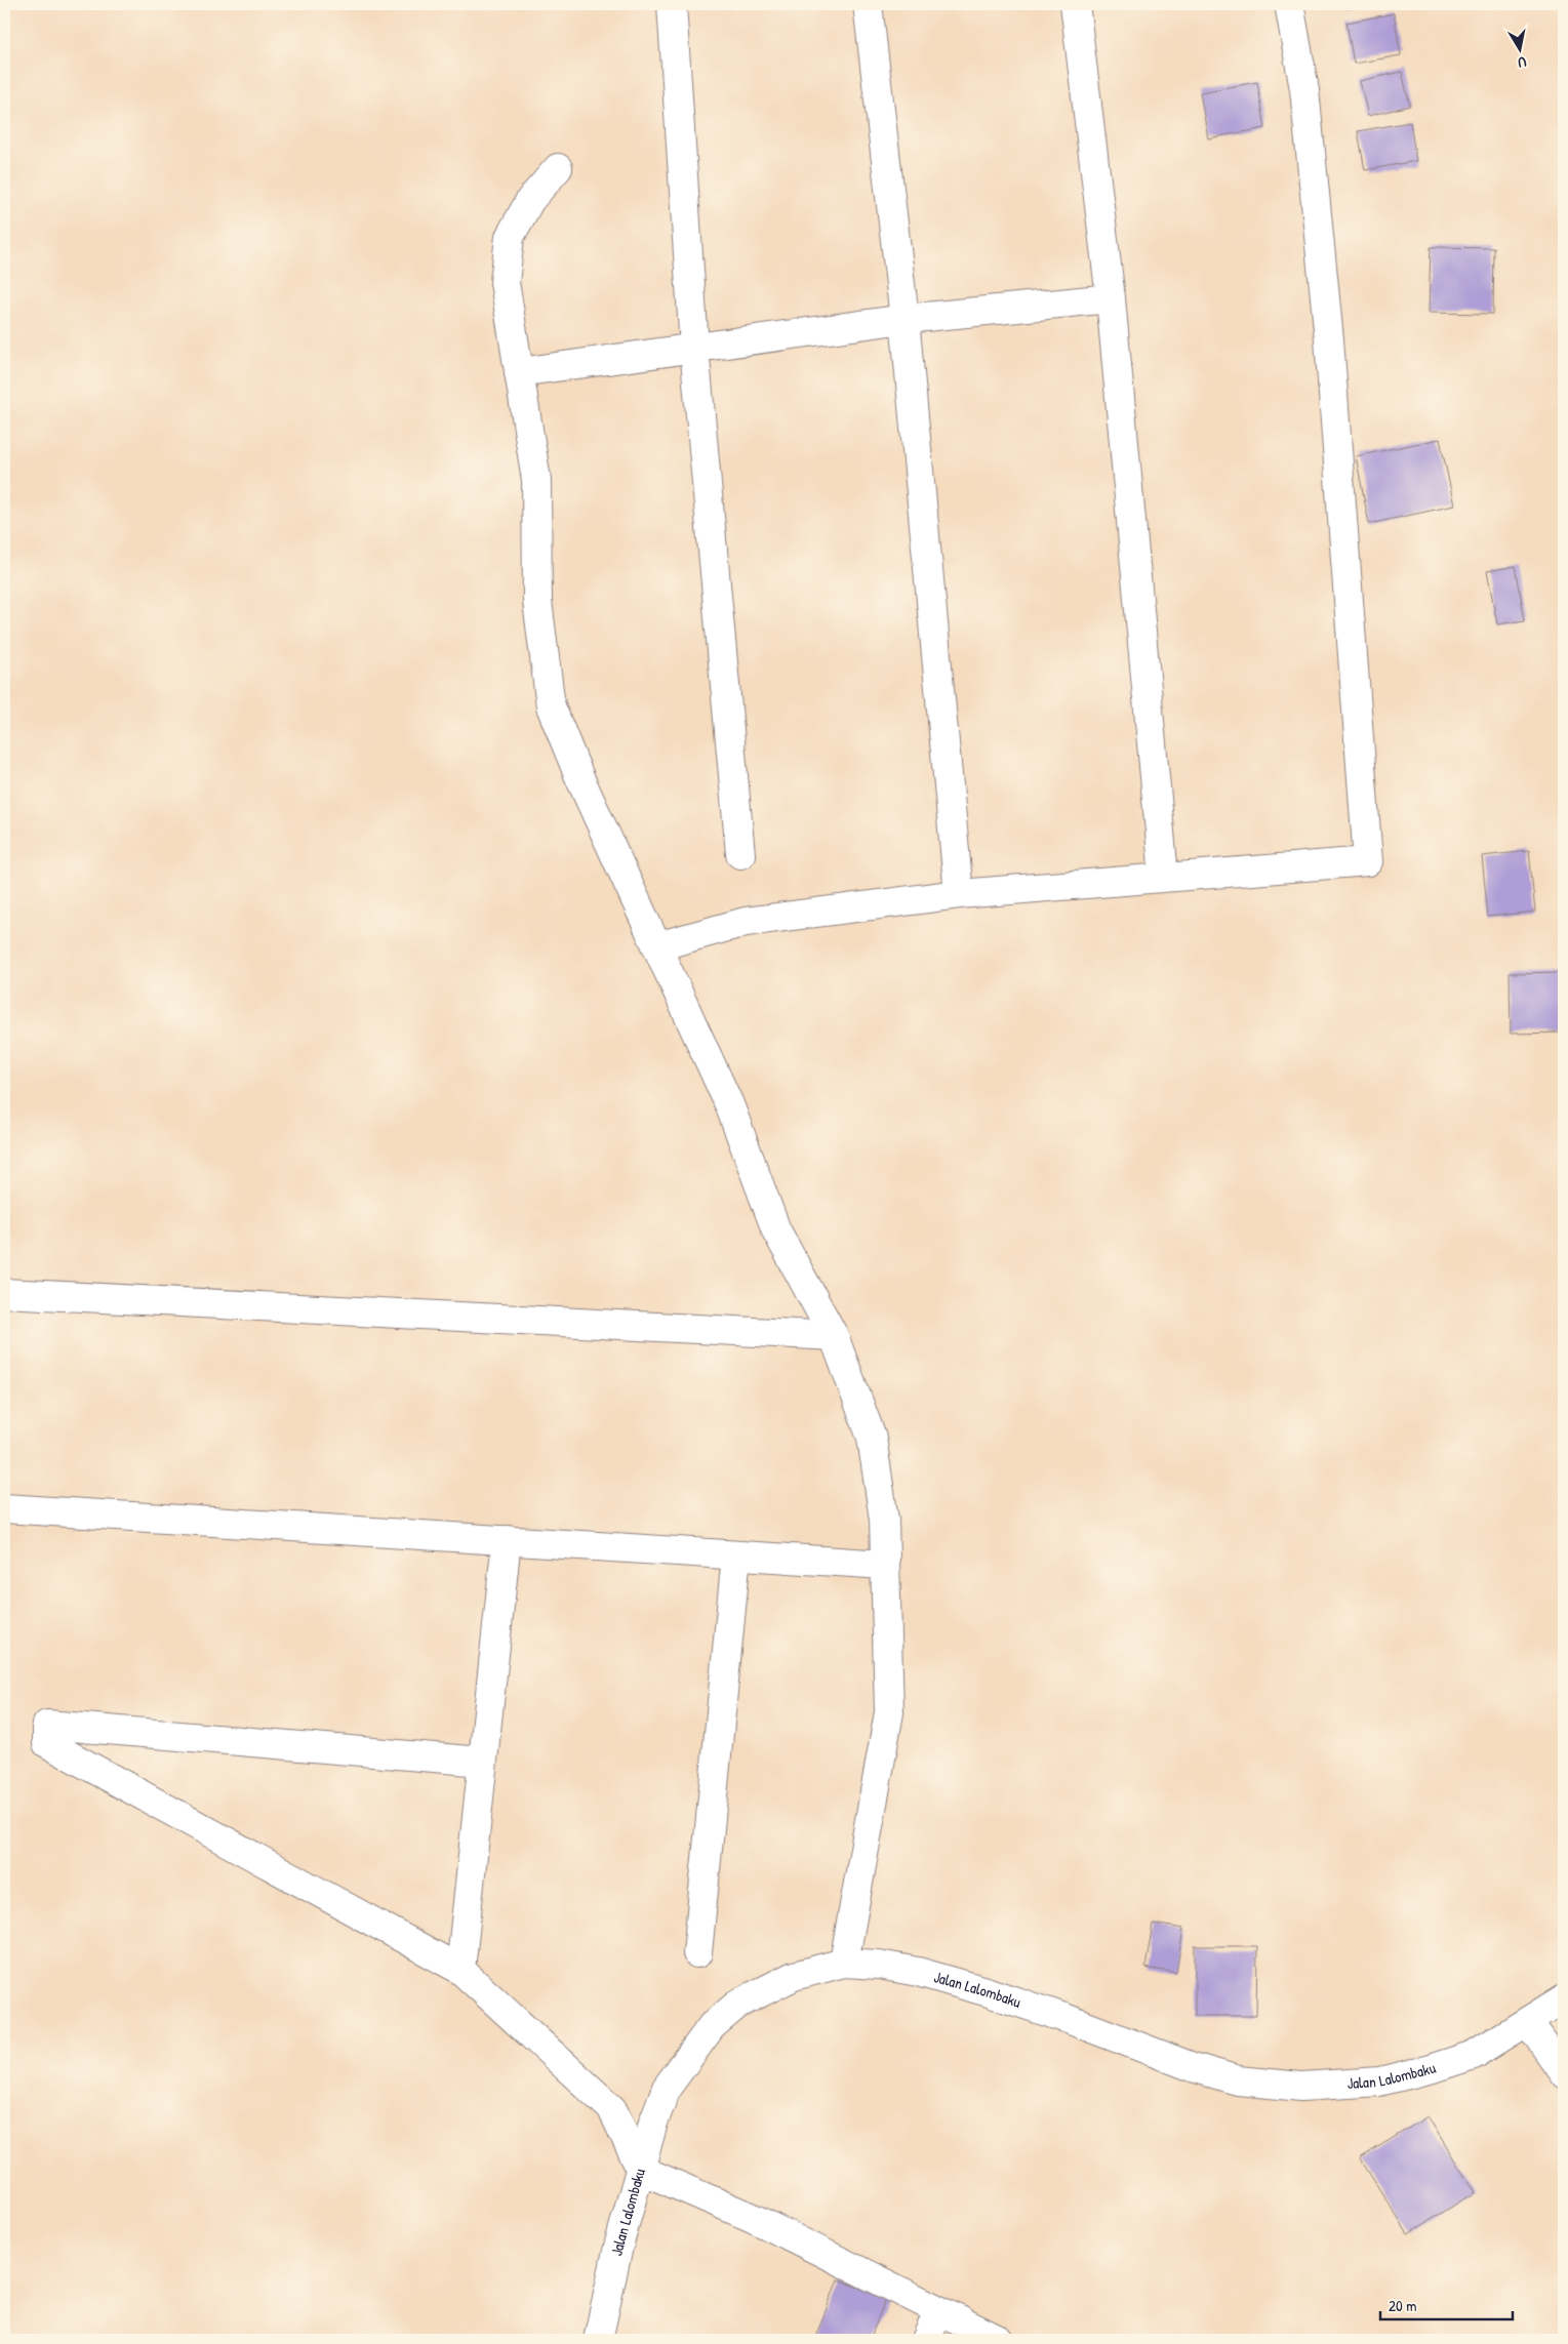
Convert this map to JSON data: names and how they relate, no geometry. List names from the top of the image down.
{
  "streets": {
    "street": ["Jalan Lalombaku"]
  },
  "scale_bar": "20 m",
  "north": "bottom"
}
